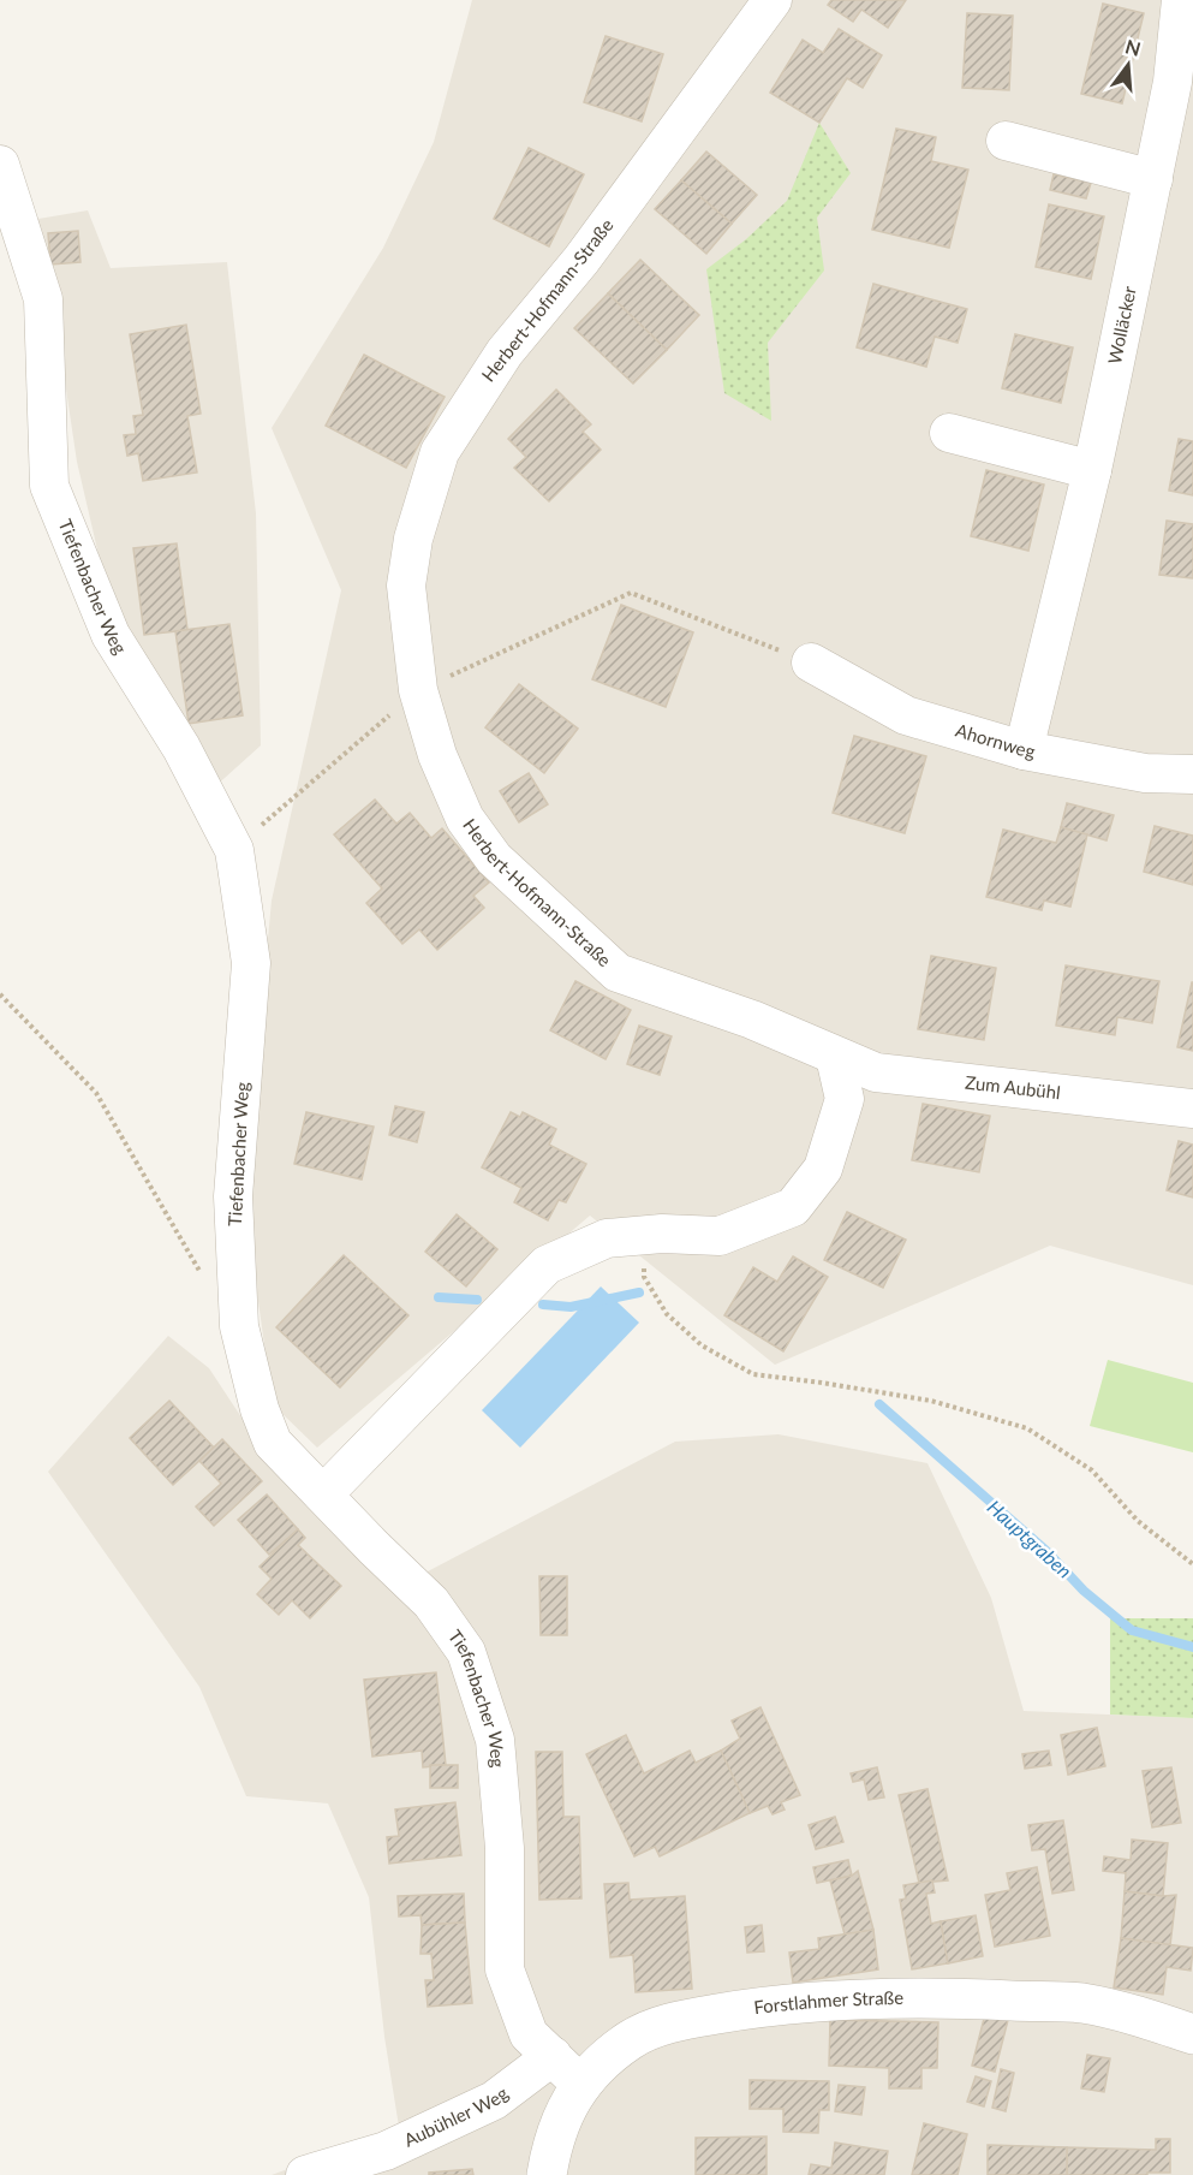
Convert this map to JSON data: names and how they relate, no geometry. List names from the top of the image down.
{
  "streets": {
    "street": [
      "Herbert-Hofmann-Straße",
      "Wolläcker",
      "Tiefenbacher Weg",
      "Ahornweg",
      "Zum Aubühl",
      "Forstlahmer Straße",
      "Aubühler Weg"
    ]
  },
  "crossings": [
    ["Herbert-Hofmann-Straße", "Zum Aubühl"],
    ["Wolläcker", "Ahornweg"],
    ["Tiefenbacher Weg", "Forstlahmer Straße"],
    ["Tiefenbacher Weg", "Aubühler Weg"]
  ],
  "water": ["Hauptgraben"],
  "north": "top"
}
